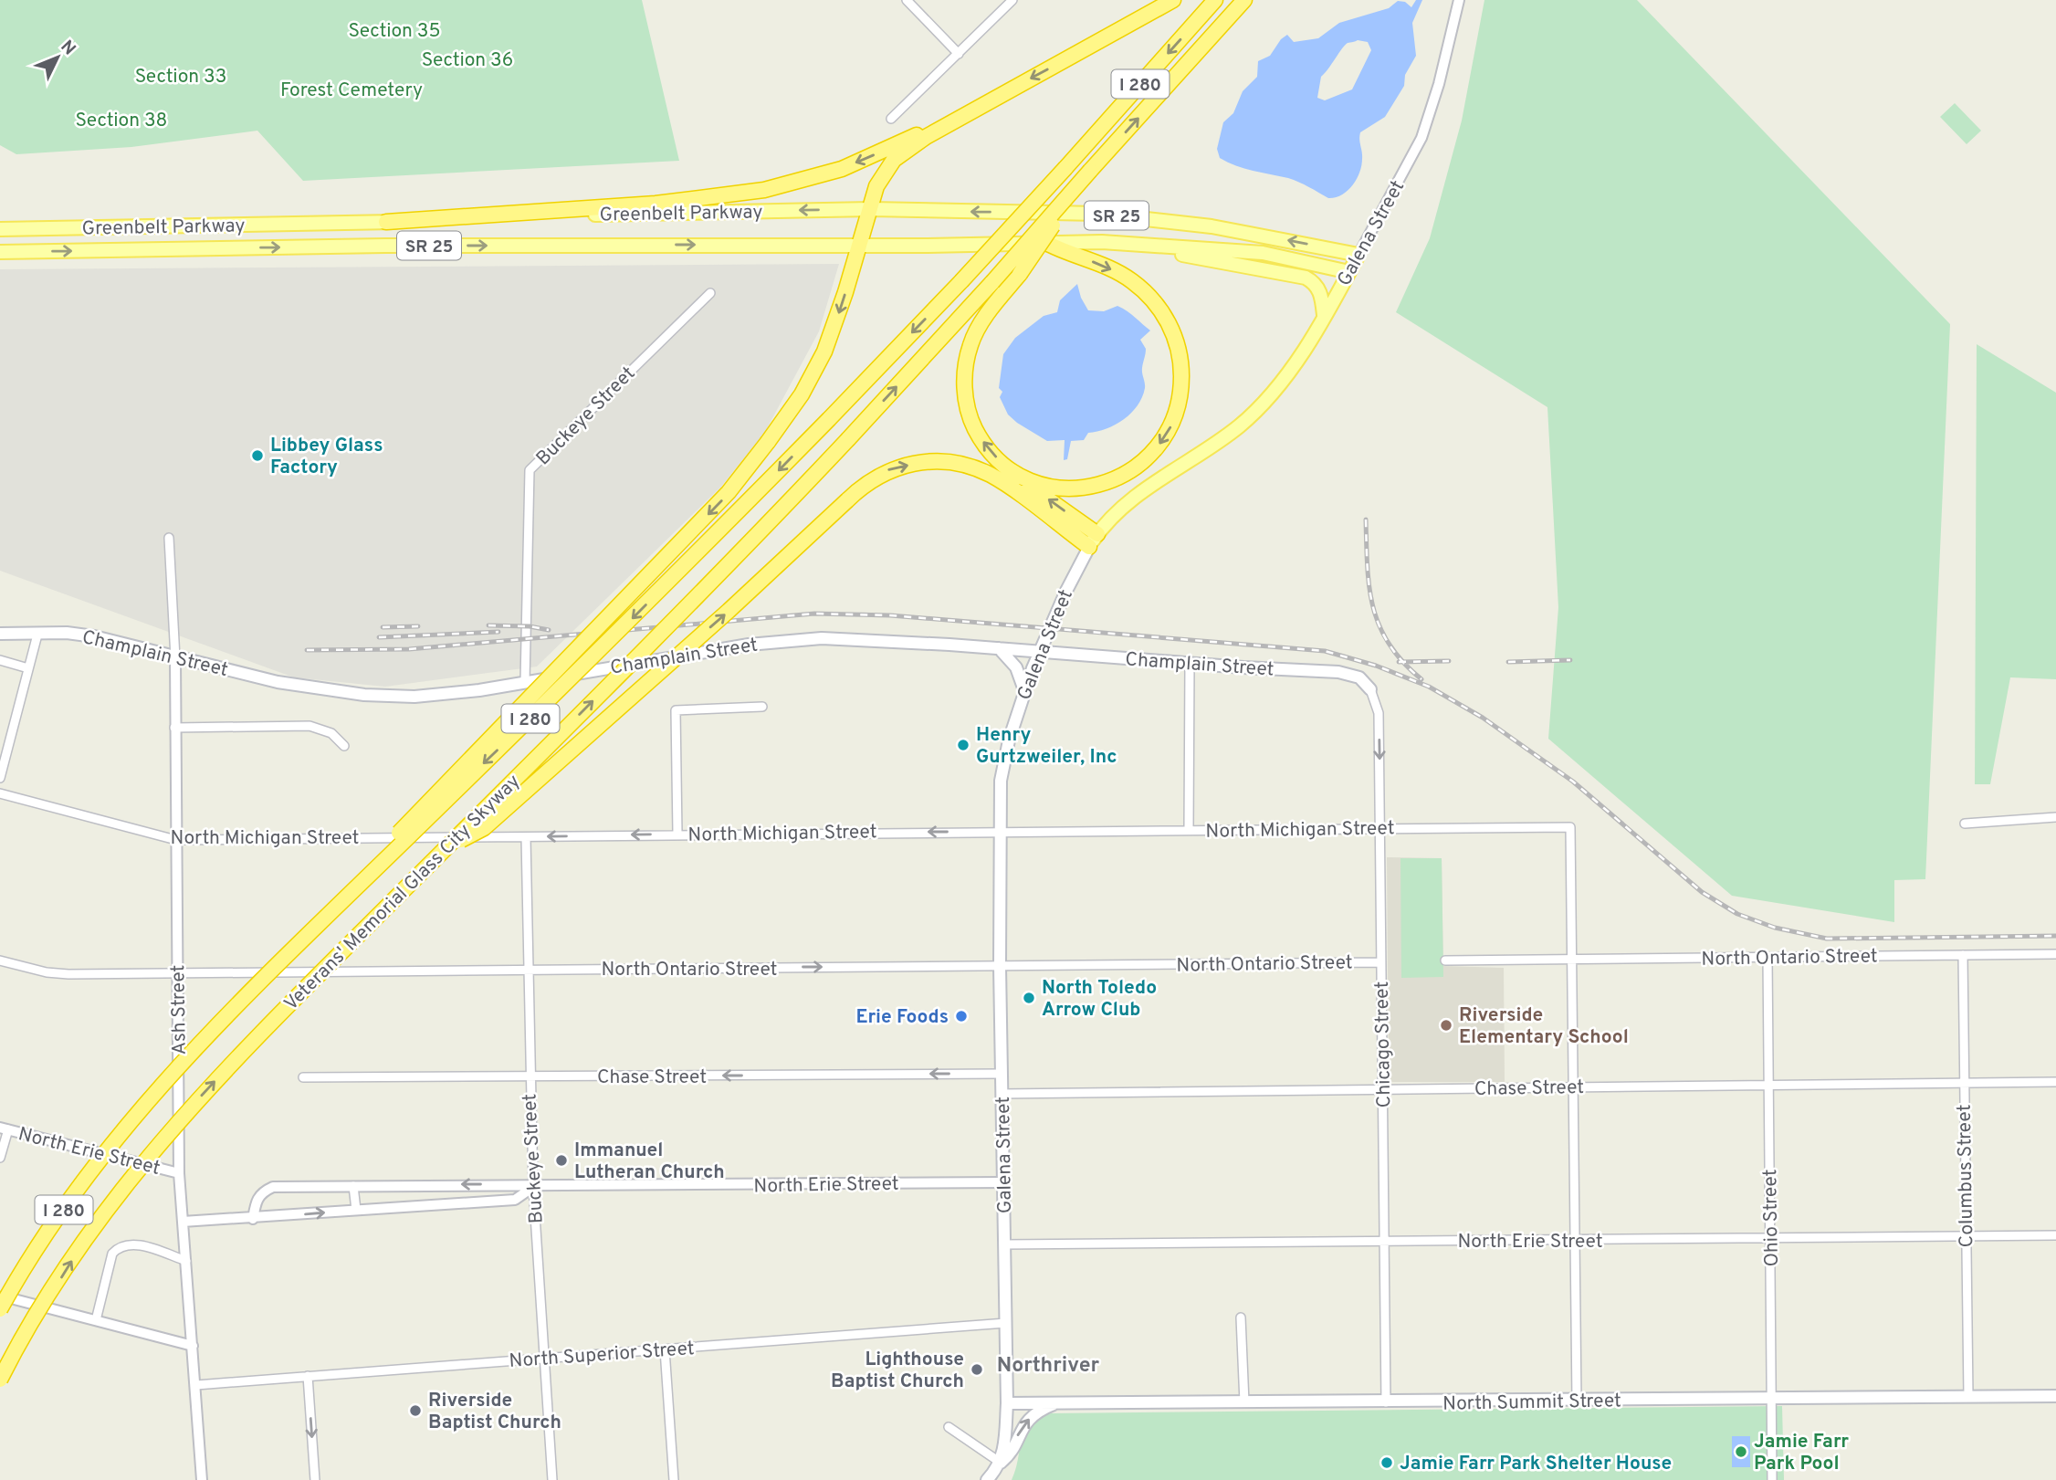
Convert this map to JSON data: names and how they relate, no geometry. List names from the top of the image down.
{
  "streets": {
    "highway": ["I 280", "Veterans' Memorial Glass City Skyway"],
    "main road": [
      "Greenbelt Parkway",
      "SR 25",
      "Galena Street",
      "Champlain Street",
      "North Summit Street"
    ],
    "street": [
      "Buckeye Street",
      "North Michigan Street",
      "North Ontario Street",
      "Ash Street",
      "Chicago Street",
      "Chase Street",
      "North Erie Street",
      "Columbus Street",
      "Ohio Street",
      "North Superior Street"
    ]
  },
  "crossings": [
    ["I 280", "Veterans' Memorial Glass City Skyway"],
    ["Greenbelt Parkway", "Galena Street"],
    ["Galena Street", "Champlain Street"],
    ["Galena Street", "North Michigan Street"],
    ["Galena Street", "North Ontario Street"],
    ["Galena Street", "Chase Street"],
    ["Galena Street", "North Erie Street"],
    ["Galena Street", "North Superior Street"],
    ["Galena Street", "North Summit Street"],
    ["Buckeye Street", "Champlain Street"],
    ["Buckeye Street", "North Michigan Street"],
    ["Buckeye Street", "North Ontario Street"],
    ["Buckeye Street", "Chase Street"],
    ["Buckeye Street", "North Erie Street"],
    ["Buckeye Street", "North Superior Street"],
    ["Champlain Street", "Ash Street"],
    ["Champlain Street", "Chicago Street"],
    ["North Michigan Street", "North Ontario Street"],
    ["North Michigan Street", "Ash Street"],
    ["North Michigan Street", "Chicago Street"],
    ["North Ontario Street", "Ash Street"],
    ["North Ontario Street", "Chicago Street"],
    ["North Ontario Street", "Columbus Street"],
    ["North Ontario Street", "Ohio Street"],
    ["Ash Street", "North Erie Street"],
    ["Ash Street", "North Superior Street"],
    ["Chicago Street", "Chase Street"],
    ["Chicago Street", "North Erie Street"],
    ["Chicago Street", "North Summit Street"],
    ["Chase Street", "Columbus Street"],
    ["Chase Street", "Ohio Street"],
    ["North Erie Street", "Columbus Street"],
    ["North Erie Street", "Ohio Street"],
    ["Columbus Street", "North Summit Street"],
    ["Ohio Street", "North Summit Street"]
  ],
  "districts": ["Northriver"],
  "parks": [
    "Section 35",
    "Section 36",
    "Section 33",
    "Forest Cemetery",
    "Section 38"
  ],
  "places": [
    "Libbey Glass Factory",
    "Henry Gurtzweiler, Inc",
    "North Toledo Arrow Club",
    "Erie Foods",
    "Riverside Elementary School",
    "Immanuel Lutheran Church",
    "Lighthouse Baptist Church",
    "Riverside Baptist Church",
    "Jamie Farr Park Pool",
    "Jamie Farr Park Shelter House"
  ],
  "north": "top right"
}
